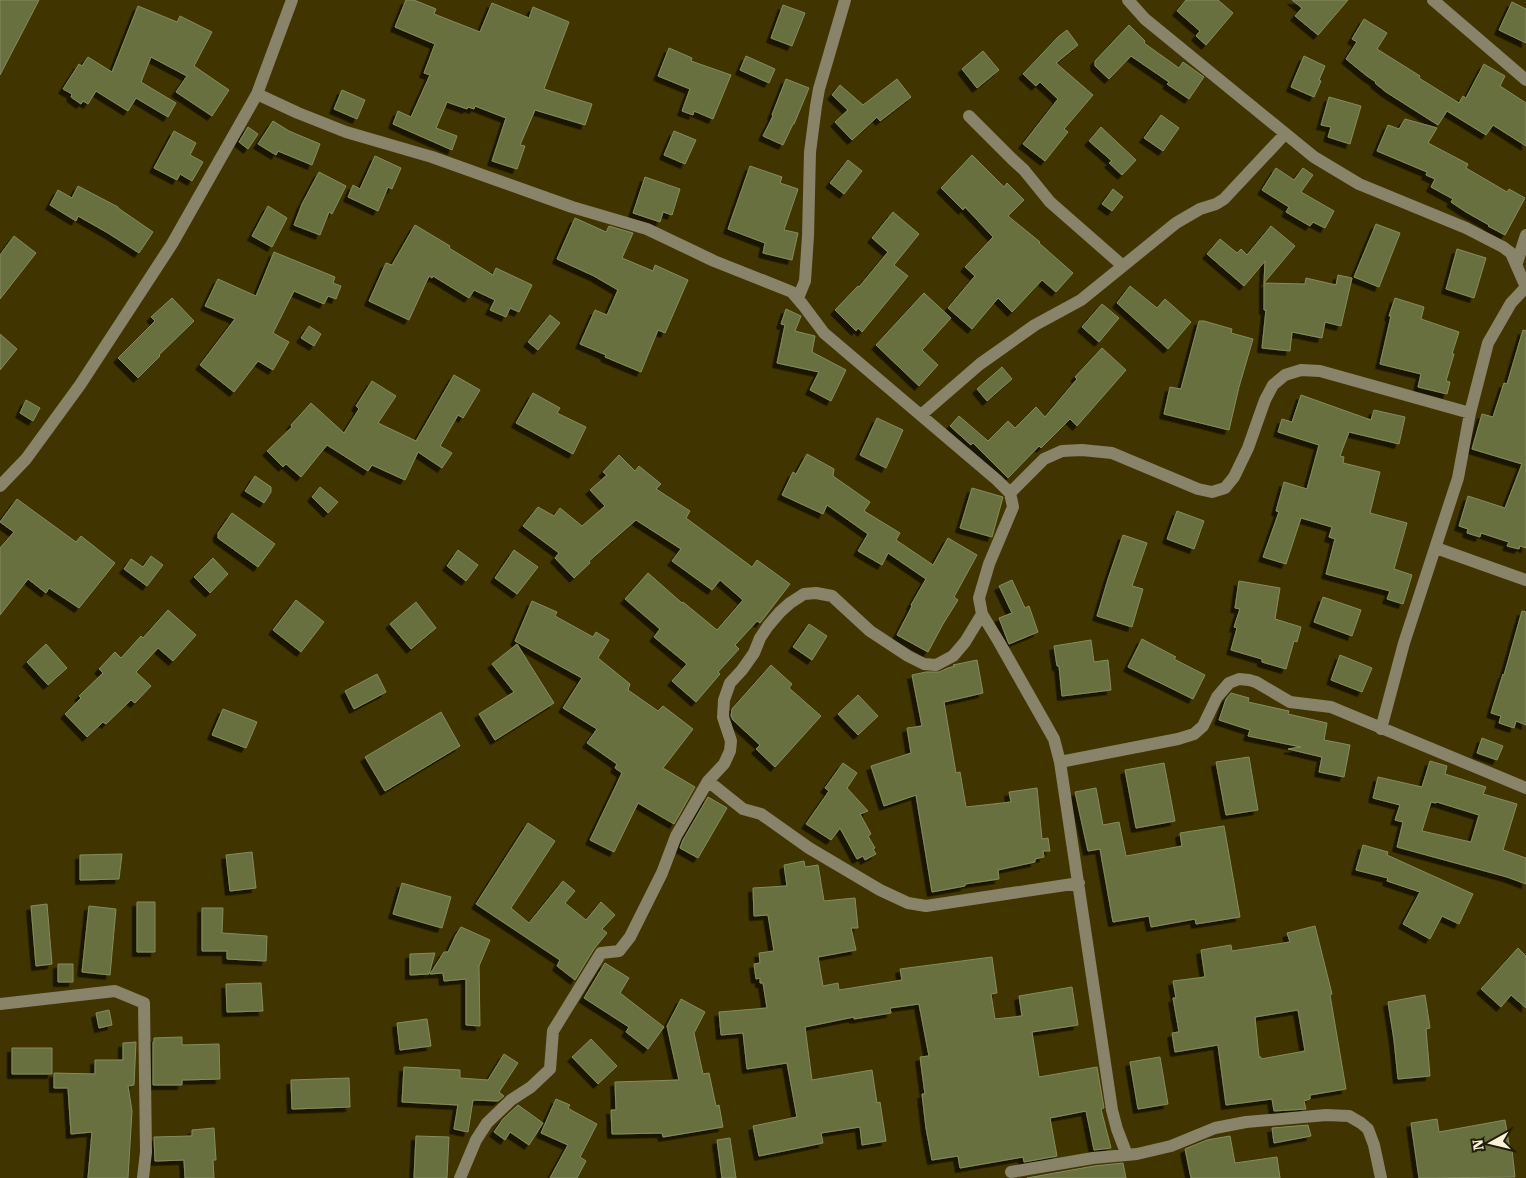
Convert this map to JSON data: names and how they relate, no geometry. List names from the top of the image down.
{
  "north": "left"
}
